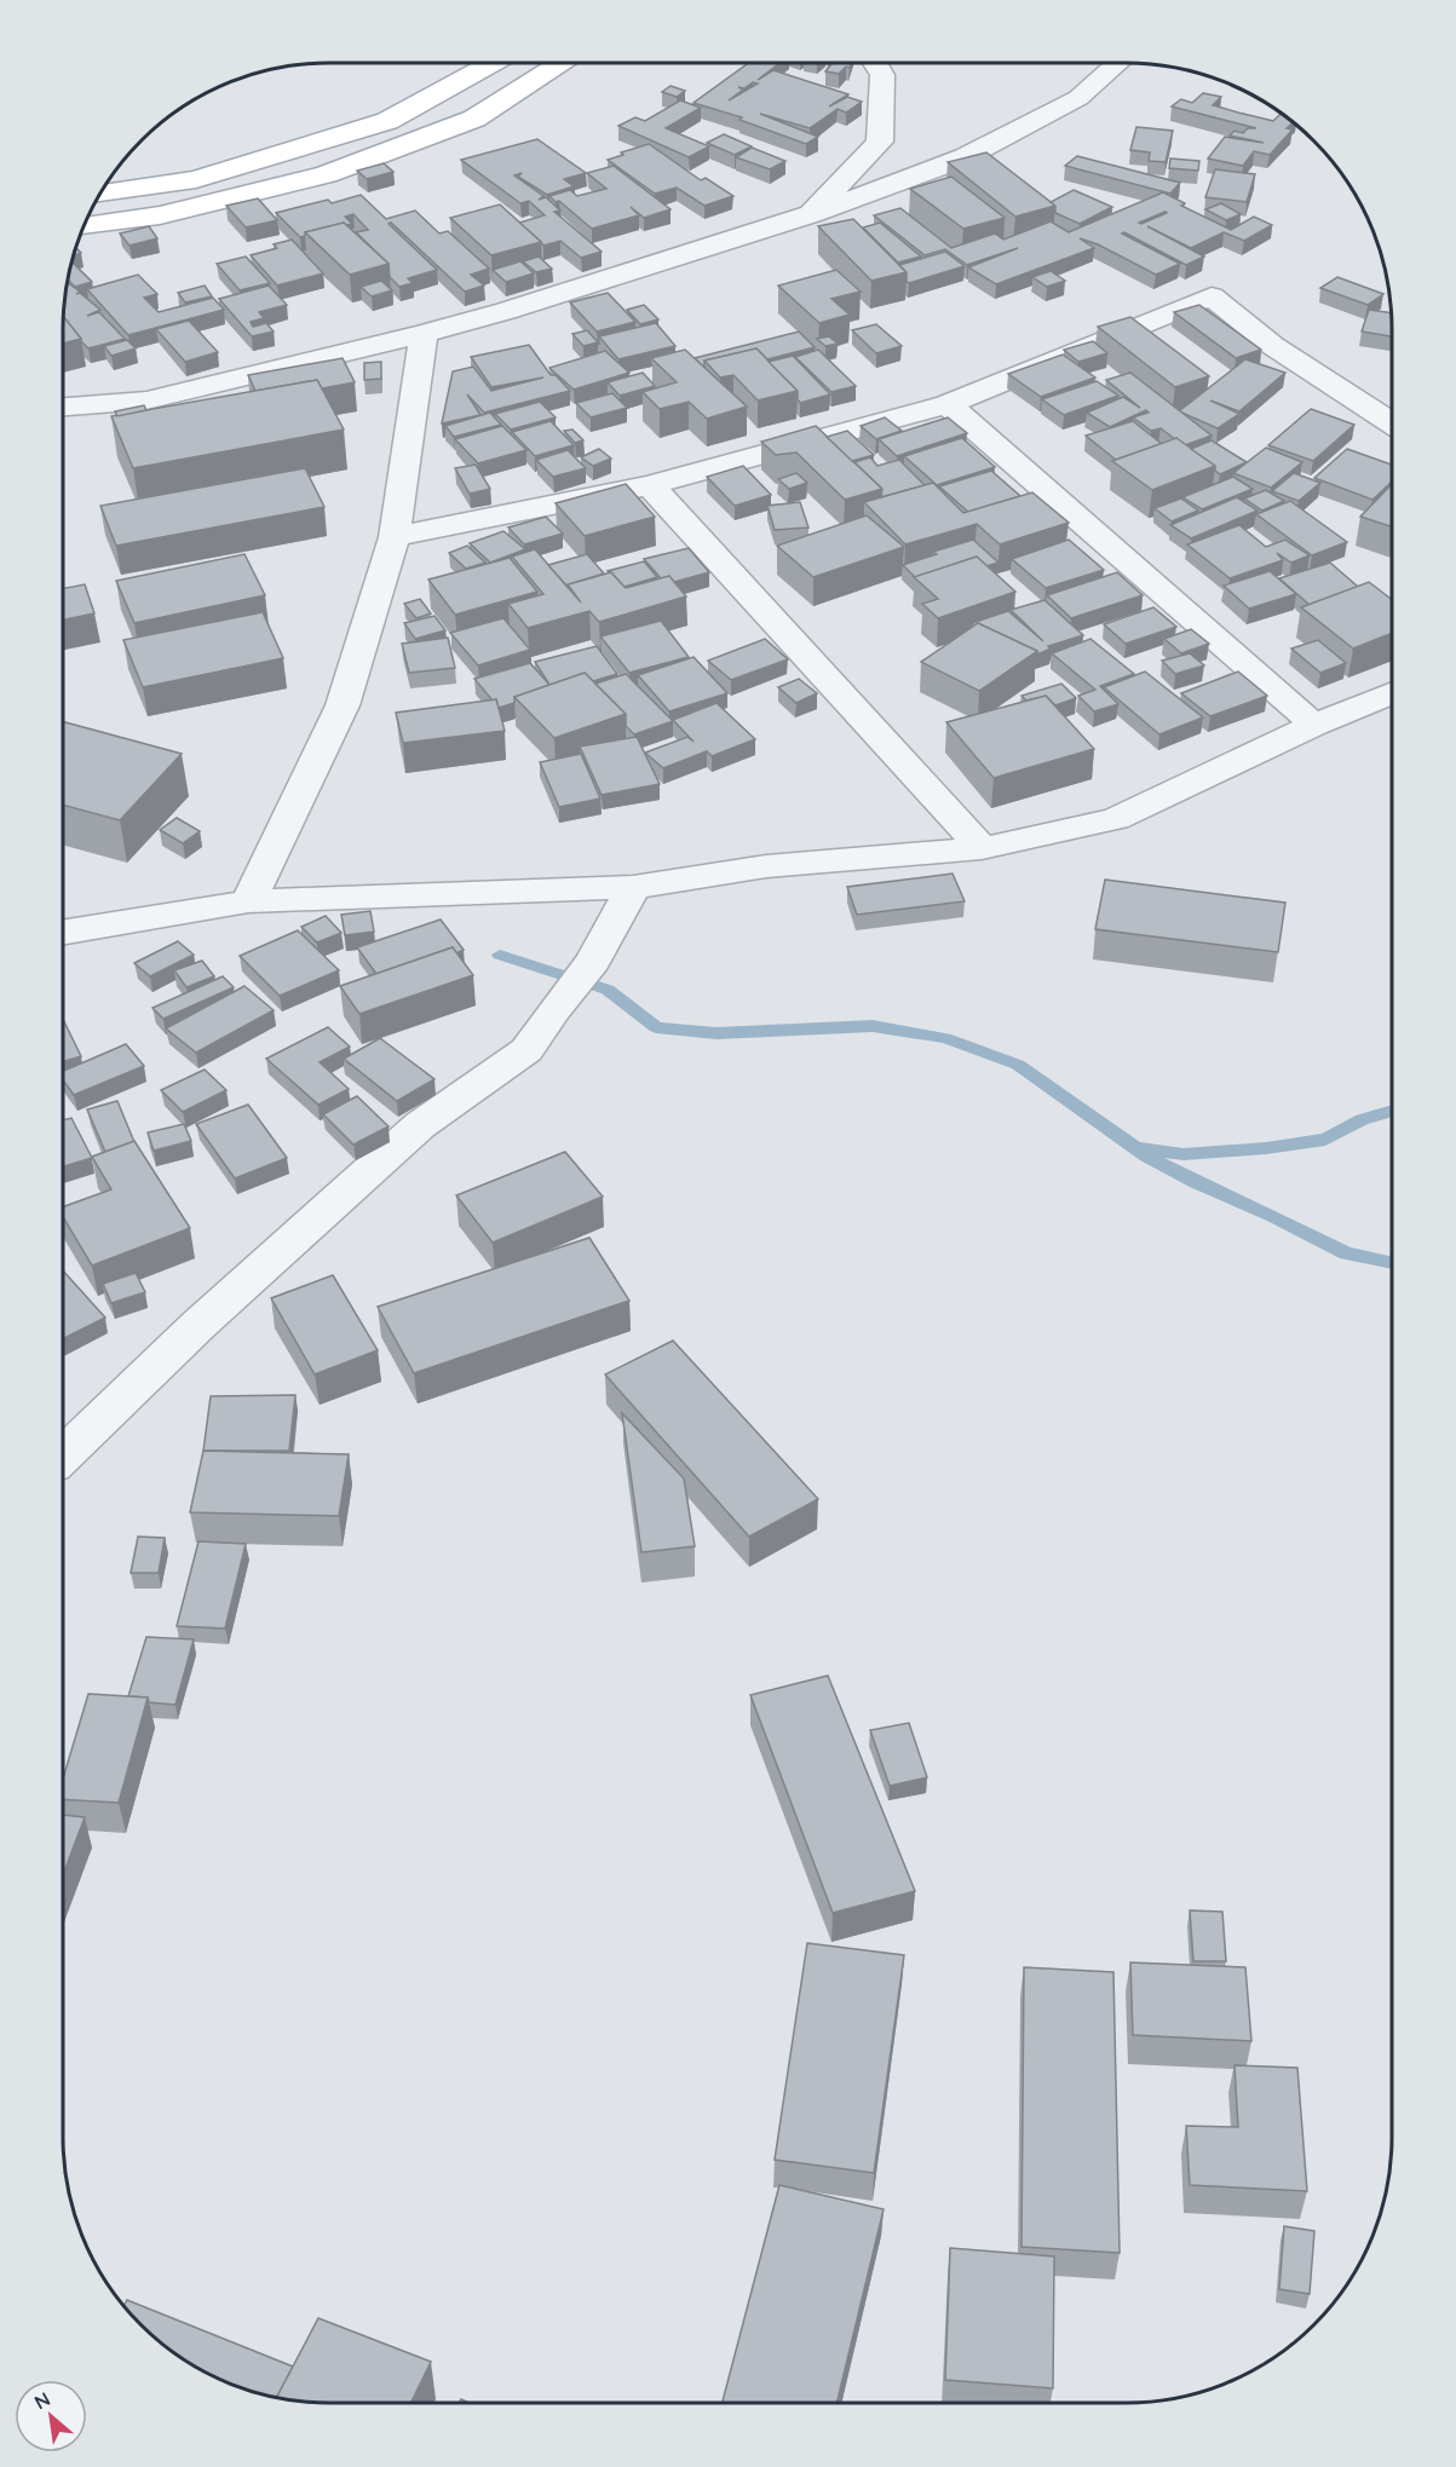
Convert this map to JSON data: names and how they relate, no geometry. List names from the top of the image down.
{
  "north": "top left"
}
